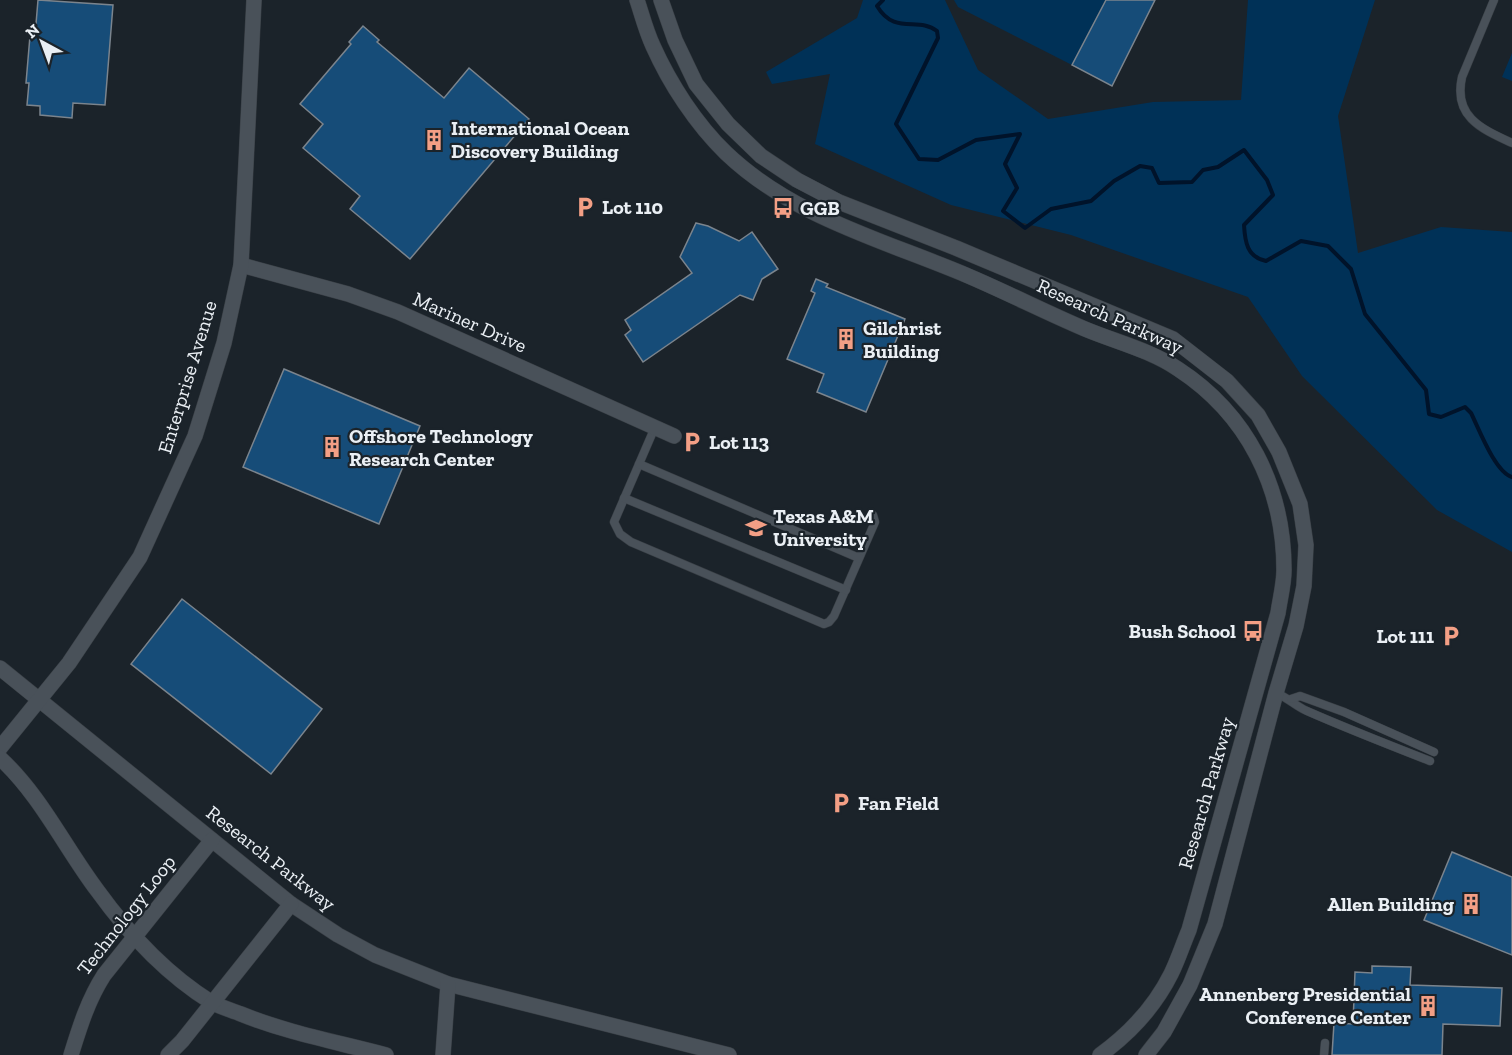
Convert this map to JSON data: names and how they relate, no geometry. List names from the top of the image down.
{
  "streets": {
    "street": [
      "Research Parkway",
      "Mariner Drive",
      "Enterprise Avenue",
      "Technology Loop"
    ]
  },
  "crossings": [
    ["Research Parkway", "Enterprise Avenue"],
    ["Research Parkway", "Technology Loop"],
    ["Mariner Drive", "Enterprise Avenue"]
  ],
  "places": {
    "building": [
      "International Ocean Discovery Building",
      "Gilchrist Building",
      "Offshore Technology Research Center",
      "Allen Building",
      "Annenberg Presidential Conference Center"
    ],
    "parking": [
      "Lot 110",
      "Lot 113",
      "Lot 111",
      "Fan Field"
    ],
    "bus stop": ["GGB", "Bush School"],
    "school or university": ["Texas A&M University"]
  },
  "north": "top left"
}
